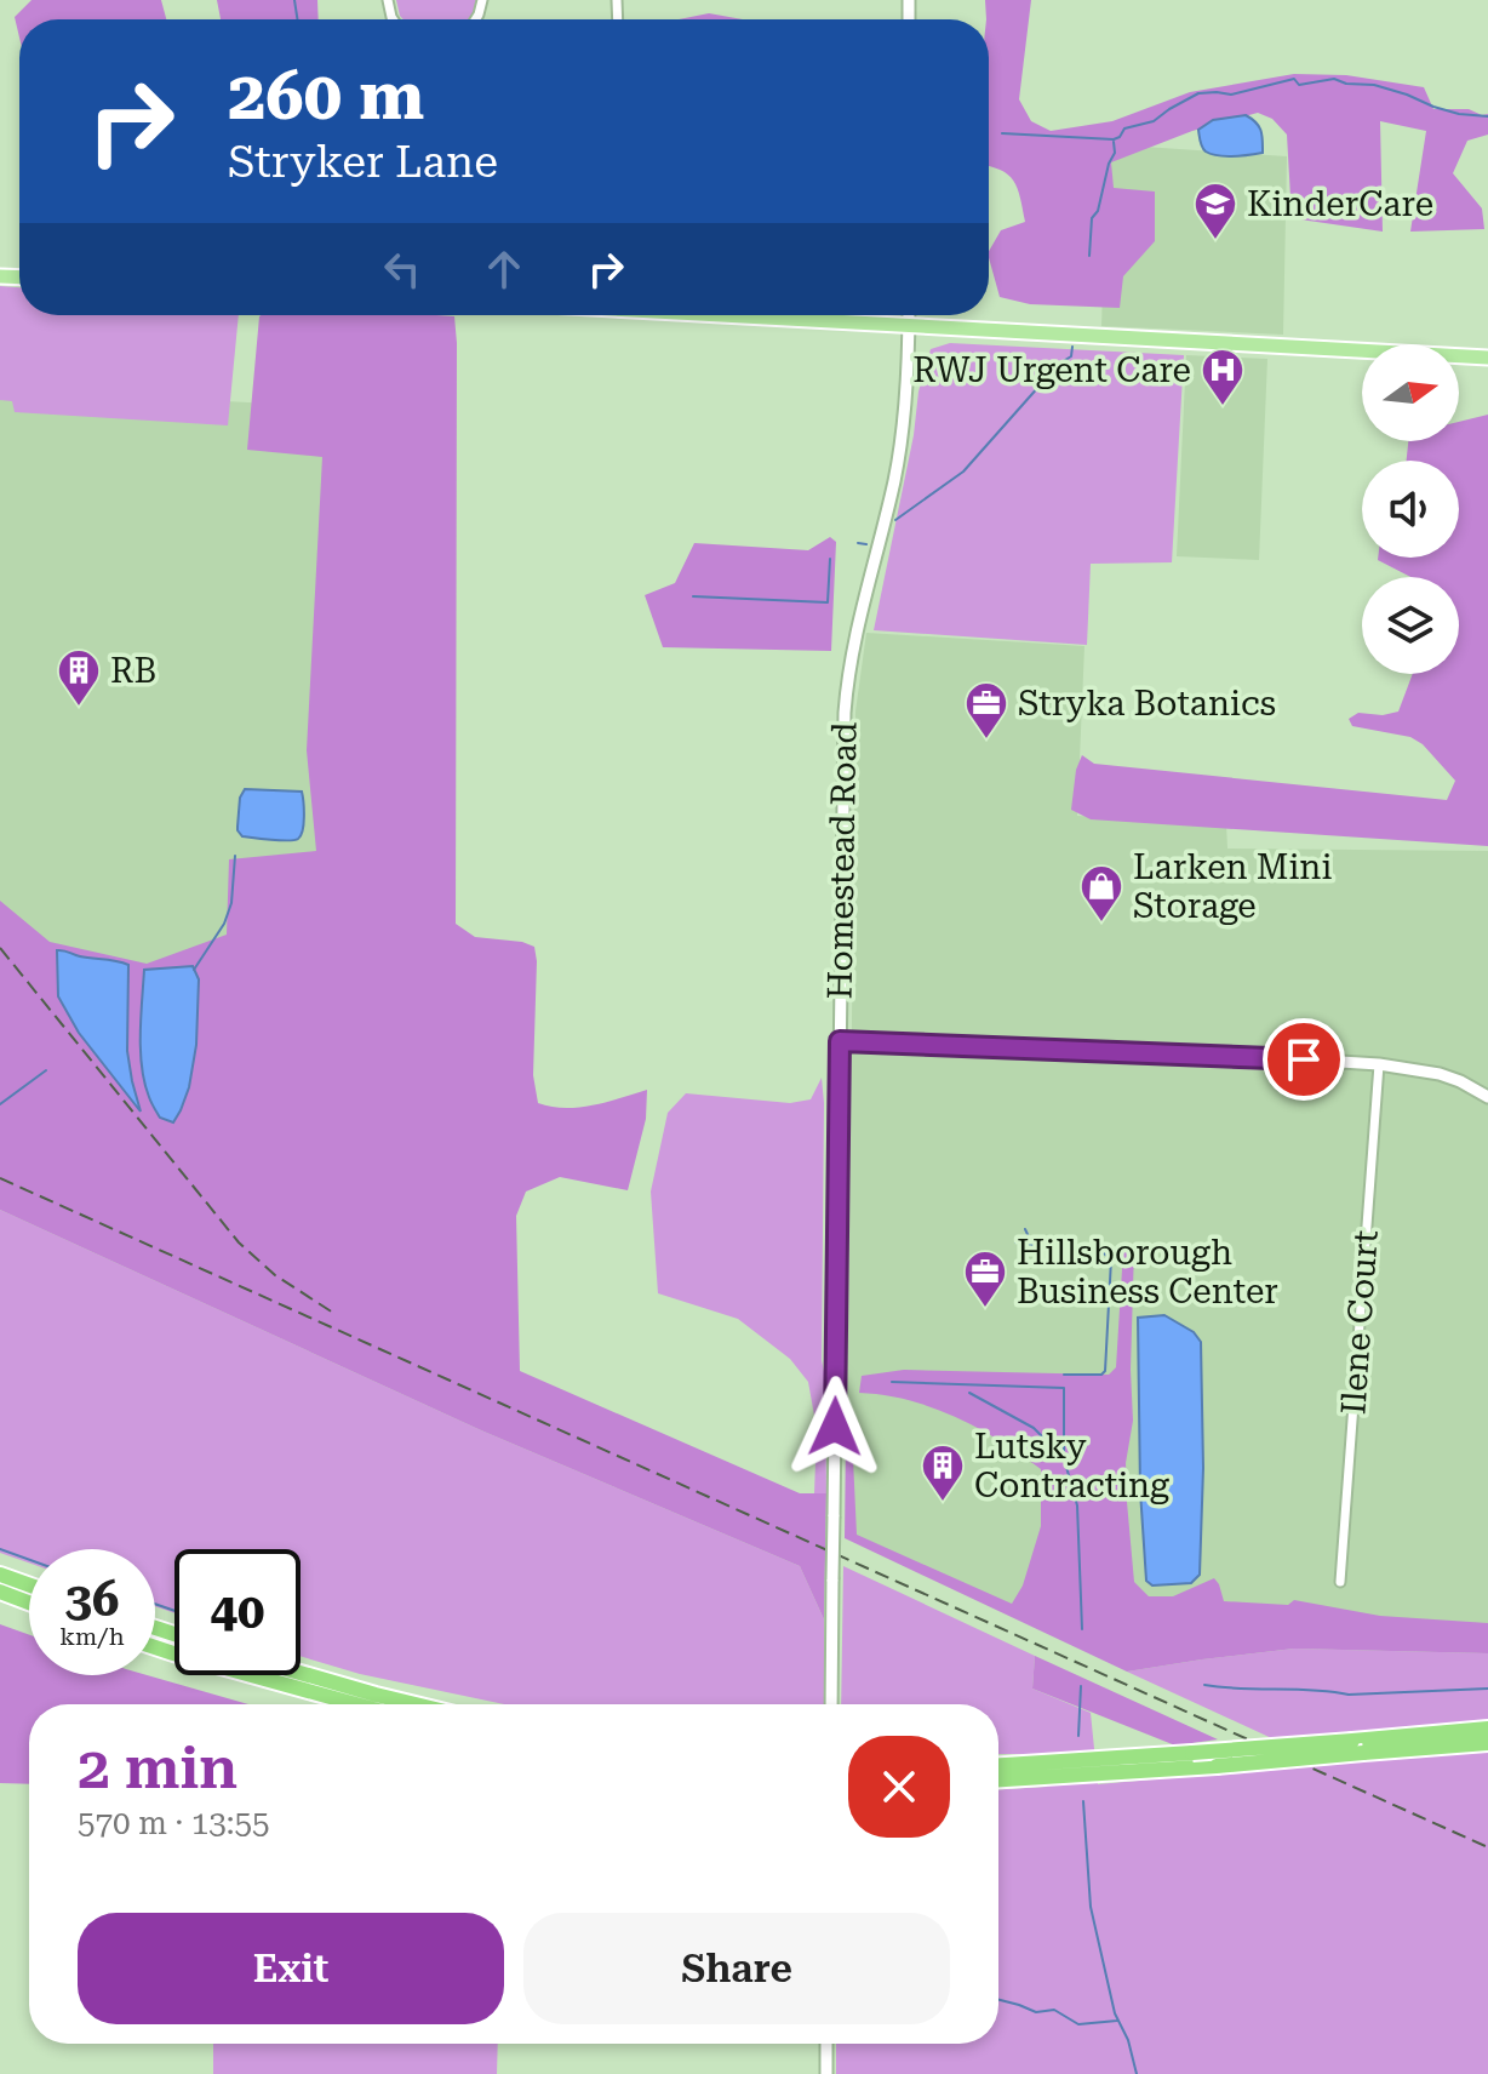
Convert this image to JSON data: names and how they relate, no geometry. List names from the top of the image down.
{
  "streets": {
    "street": ["Homestead Road", "Ilene Court"]
  },
  "places": {
    "school or university": ["KinderCare"],
    "hospital": ["RWJ Urgent Care"],
    "building": ["RB", "Lutsky Contracting"],
    "office": ["Stryka Botanics", "Hillsborough Business Center"],
    "shop": ["Larken Mini Storage"]
  },
  "north": "right",
  "page": {
    "turn": ["260 m", "Stryker Lane"],
    "speed": "36 km/h",
    "limit": "40",
    "heading": ["2 min", "570 m · 13:55"],
    "buttons": ["Exit", "Share"]
  }
}
